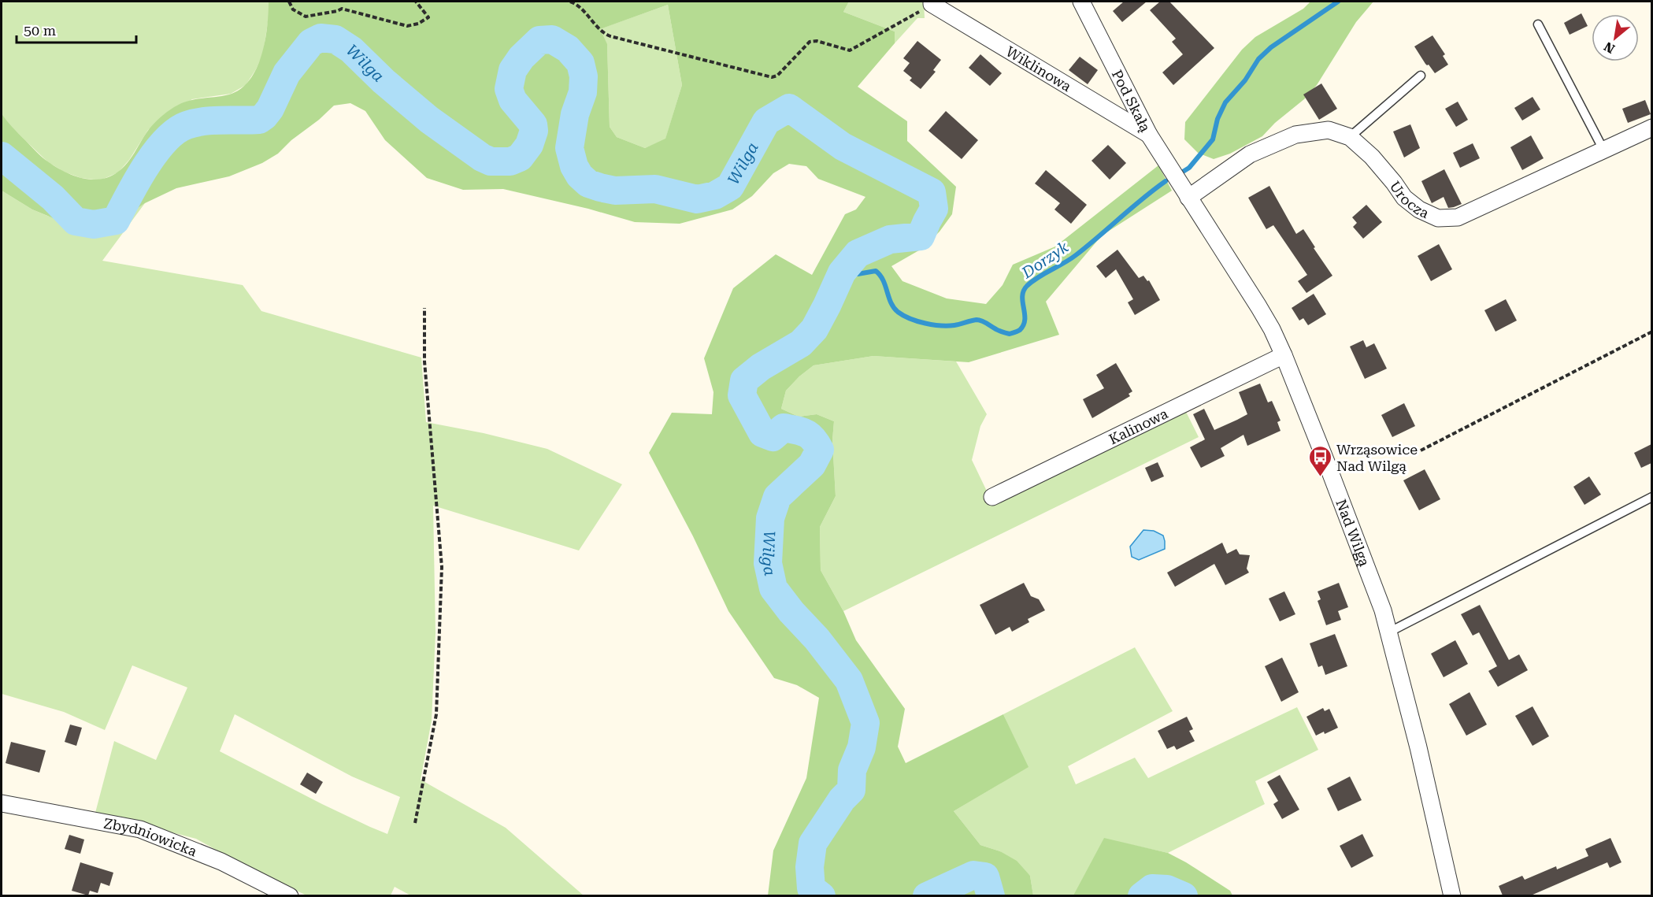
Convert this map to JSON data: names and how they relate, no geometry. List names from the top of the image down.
{
  "streets": {
    "street": [
      "Wiklinowa",
      "Pod Skałą",
      "Urocza",
      "Kalinowa",
      "Nad Wilgą",
      "Zbydniowicka"
    ]
  },
  "crossings": [
    ["Wiklinowa", "Pod Skałą"],
    ["Pod Skałą", "Urocza"],
    ["Pod Skałą", "Nad Wilgą"],
    ["Urocza", "Nad Wilgą"],
    ["Kalinowa", "Nad Wilgą"]
  ],
  "water": ["Wilga", "Dorzyk"],
  "places": {
    "bus stop": ["Wrząsowice Nad Wilgą"]
  },
  "scale_bar": "50 m",
  "north": "bottom left"
}
